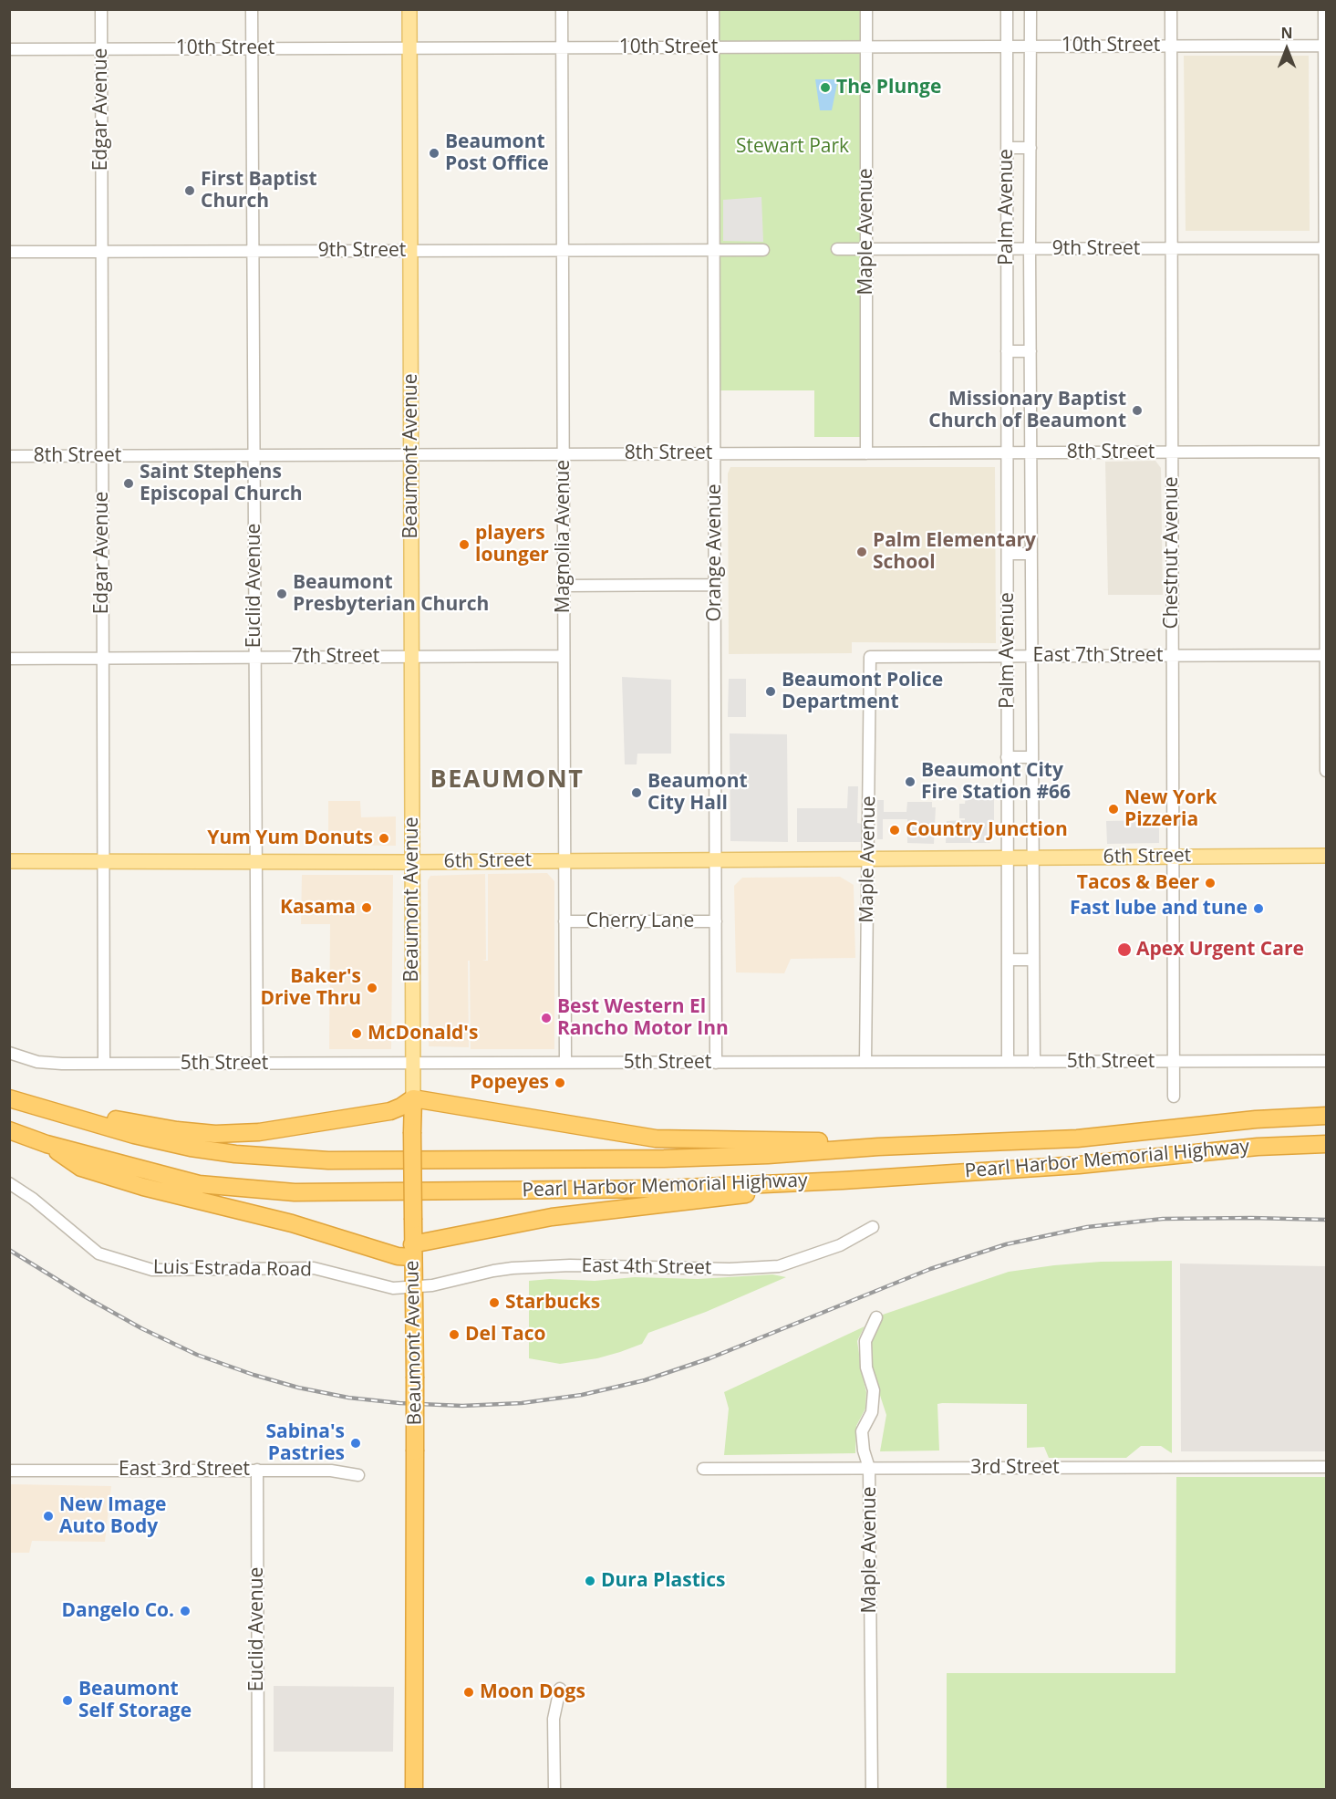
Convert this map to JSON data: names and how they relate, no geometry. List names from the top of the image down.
{
  "streets": {
    "highway": ["Beaumont Avenue", "Pearl Harbor Memorial Highway"],
    "main road": ["6th Street"],
    "street": [
      "10th Street",
      "Edgar Avenue",
      "Palm Avenue",
      "Maple Avenue",
      "9th Street",
      "8th Street",
      "Magnolia Avenue",
      "Orange Avenue",
      "Chestnut Avenue",
      "Euclid Avenue",
      "East 7th Street",
      "7th Street",
      "Cherry Lane",
      "5th Street",
      "East 4th Street",
      "Luis Estrada Road",
      "3rd Street",
      "East 3rd Street"
    ]
  },
  "crossings": [
    ["10th Street", "Edgar Avenue"],
    ["10th Street", "Palm Avenue"],
    ["10th Street", "Maple Avenue"],
    ["10th Street", "Beaumont Avenue"],
    ["10th Street", "Magnolia Avenue"],
    ["10th Street", "Orange Avenue"],
    ["10th Street", "Chestnut Avenue"],
    ["10th Street", "Euclid Avenue"],
    ["Edgar Avenue", "9th Street"],
    ["Edgar Avenue", "8th Street"],
    ["Edgar Avenue", "7th Street"],
    ["Edgar Avenue", "6th Street"],
    ["Edgar Avenue", "5th Street"],
    ["Palm Avenue", "9th Street"],
    ["Palm Avenue", "8th Street"],
    ["Palm Avenue", "East 7th Street"],
    ["Palm Avenue", "6th Street"],
    ["Palm Avenue", "5th Street"],
    ["Maple Avenue", "9th Street"],
    ["Maple Avenue", "8th Street"],
    ["Maple Avenue", "East 7th Street"],
    ["Maple Avenue", "6th Street"],
    ["Maple Avenue", "5th Street"],
    ["Maple Avenue", "3rd Street"],
    ["9th Street", "Beaumont Avenue"],
    ["9th Street", "Magnolia Avenue"],
    ["9th Street", "Orange Avenue"],
    ["9th Street", "Chestnut Avenue"],
    ["9th Street", "Euclid Avenue"],
    ["8th Street", "Beaumont Avenue"],
    ["8th Street", "Magnolia Avenue"],
    ["8th Street", "Orange Avenue"],
    ["8th Street", "Chestnut Avenue"],
    ["8th Street", "Euclid Avenue"],
    ["Beaumont Avenue", "7th Street"],
    ["Beaumont Avenue", "6th Street"],
    ["Beaumont Avenue", "5th Street"],
    ["Beaumont Avenue", "East 4th Street"],
    ["Beaumont Avenue", "Luis Estrada Road"],
    ["Magnolia Avenue", "7th Street"],
    ["Magnolia Avenue", "6th Street"],
    ["Magnolia Avenue", "Cherry Lane"],
    ["Magnolia Avenue", "5th Street"],
    ["Orange Avenue", "6th Street"],
    ["Orange Avenue", "Cherry Lane"],
    ["Orange Avenue", "5th Street"],
    ["Chestnut Avenue", "East 7th Street"],
    ["Chestnut Avenue", "6th Street"],
    ["Chestnut Avenue", "5th Street"],
    ["Euclid Avenue", "7th Street"],
    ["Euclid Avenue", "6th Street"],
    ["Euclid Avenue", "5th Street"],
    ["Euclid Avenue", "East 3rd Street"],
    ["East 4th Street", "Luis Estrada Road"]
  ],
  "districts": ["BEAUMONT"],
  "parks": ["Stewart Park"],
  "places": [
    "The Plunge",
    "Beaumont Post Office",
    "First Baptist Church",
    "Missionary Baptist Church of Beaumont",
    "Saint Stephens Episcopal Church",
    "players lounger",
    "Palm Elementary School",
    "Beaumont Presbyterian Church",
    "Beaumont Police Department",
    "Beaumont City Fire Station #66",
    "Beaumont City Hall",
    "New York Pizzeria",
    "Country Junction",
    "Yum Yum Donuts",
    "Tacos & Beer",
    "Kasama",
    "Fast lube and tune",
    "Apex Urgent Care",
    "Baker's Drive Thru",
    "Best Western El Rancho Motor Inn",
    "McDonald's",
    "Popeyes",
    "Starbucks",
    "Del Taco",
    "Sabina's Pastries",
    "New Image Auto Body",
    "Dura Plastics",
    "Dangelo Co.",
    "Moon Dogs",
    "Beaumont Self Storage"
  ],
  "north": "top"
}
